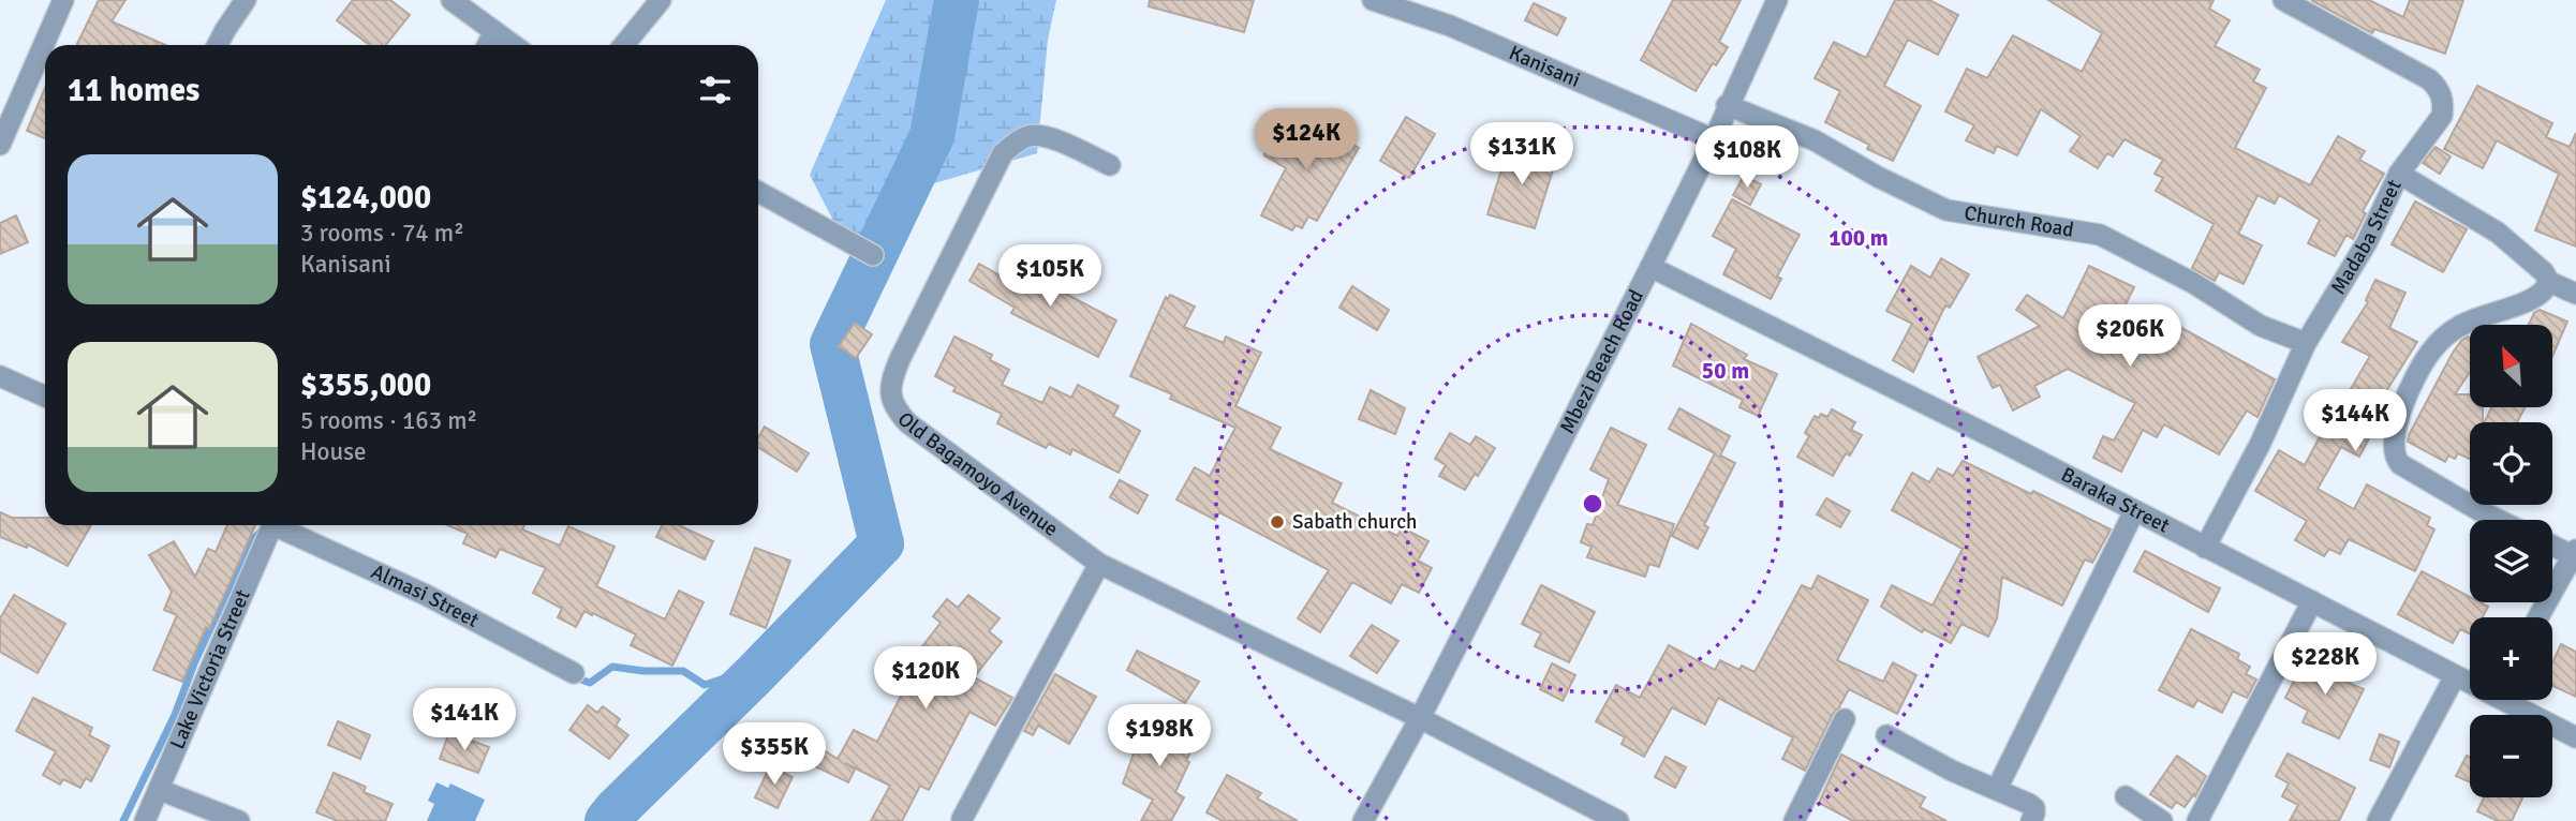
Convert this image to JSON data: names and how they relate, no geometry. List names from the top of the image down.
{
  "streets": {
    "street": [
      "Kanisani",
      "Church Road",
      "Madaba Street",
      "Mbezi Beach Road",
      "Old Bagamoyo Avenue",
      "Baraka Street",
      "Almasi Street",
      "Lake Victoria Street"
    ]
  },
  "crossings": [
    ["Kanisani", "Mbezi Beach Road"],
    ["Church Road", "Madaba Street"],
    ["Church Road", "Mbezi Beach Road"],
    ["Madaba Street", "Baraka Street"],
    ["Mbezi Beach Road", "Old Bagamoyo Avenue"],
    ["Mbezi Beach Road", "Baraka Street"]
  ],
  "places": ["Sabath church"],
  "north": "top left",
  "page": {
    "heading": "11 homes",
    "price": [
      "$124K",
      "$131K",
      "$108K",
      "$105K",
      "$206K",
      "$144K",
      "$228K",
      "$120K",
      "$141K",
      "$198K",
      "$355K"
    ],
    "list": [
      {
        "name": "$124,000",
        "note": "3 rooms · 74 m² · Kanisani"
      },
      {
        "name": "$355,000",
        "note": "5 rooms · 163 m² · House"
      }
    ],
    "map_buttons": ["+", "−"]
  },
  "rings": ["100 m", "50 m"]
}
